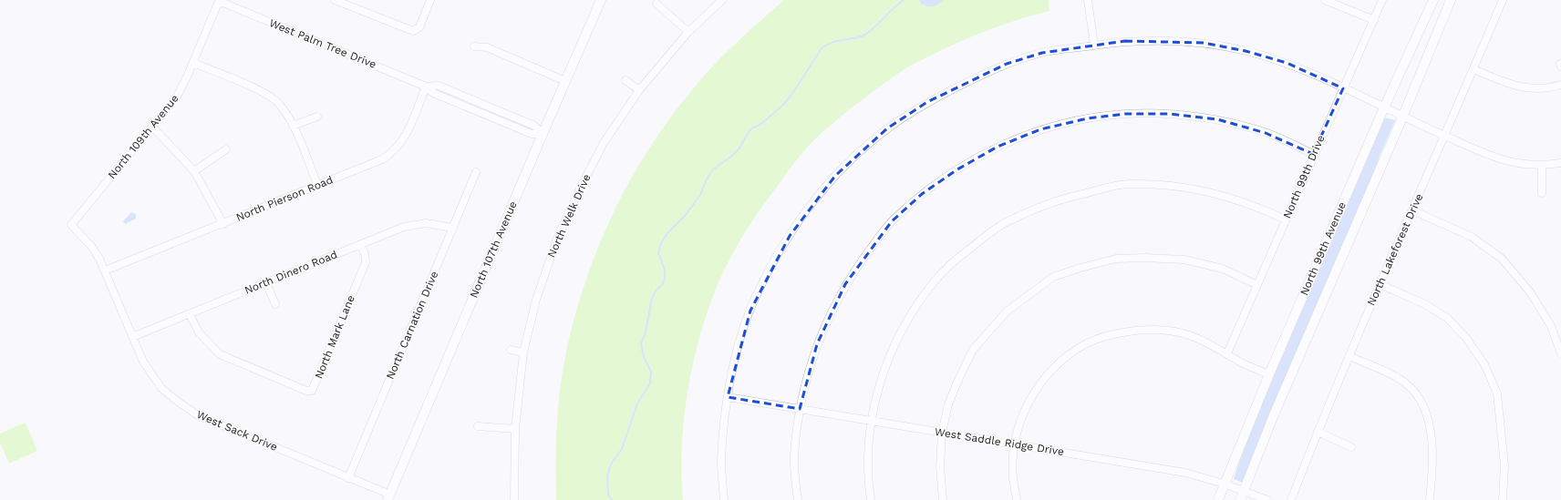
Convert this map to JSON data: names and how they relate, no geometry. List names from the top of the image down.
{
  "streets": {
    "main road": ["North 99th Avenue", "North 107th Avenue"],
    "street": [
      "West Palm Tree Drive",
      "North 109th Avenue",
      "North 99th Drive",
      "North Pierson Road",
      "North Welk Drive",
      "North Lakeforest Drive",
      "North Dinero Road",
      "North Carnation Drive",
      "North Mark Lane",
      "West Sack Drive",
      "West Saddle Ridge Drive"
    ]
  },
  "crossings": [
    ["West Palm Tree Drive", "North 109th Avenue"],
    ["West Palm Tree Drive", "North Pierson Road"],
    ["West Palm Tree Drive", "North 107th Avenue"],
    ["North 109th Avenue", "West Sack Drive"],
    ["North Pierson Road", "West Sack Drive"],
    ["North 99th Avenue", "West Saddle Ridge Drive"],
    ["North 107th Avenue", "West Sack Drive"],
    ["North Dinero Road", "North Carnation Drive"],
    ["North Dinero Road", "North Mark Lane"],
    ["North Dinero Road", "West Sack Drive"],
    ["North Carnation Drive", "West Sack Drive"]
  ]
}
